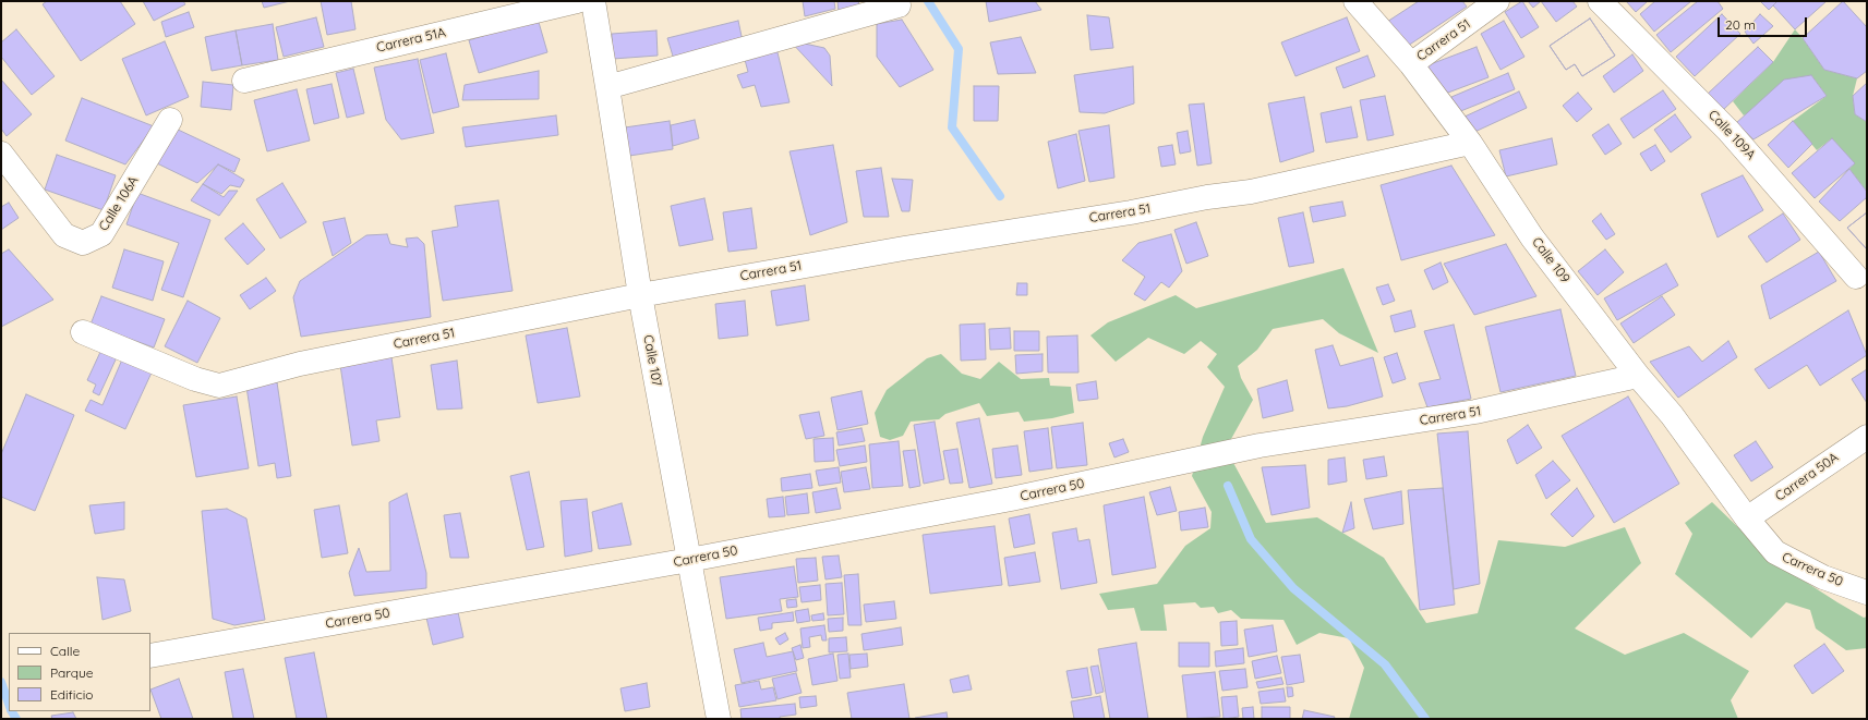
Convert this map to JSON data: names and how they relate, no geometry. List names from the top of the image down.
{
  "streets": {
    "street": [
      "Carrera 51A",
      "Carrera 51",
      "Calle 109A",
      "Calle 106A",
      "Calle 109",
      "Calle 107",
      "Carrera 50A",
      "Carrera 50"
    ]
  },
  "crossings": [
    ["Carrera 51", "Calle 109"],
    ["Carrera 51", "Calle 107"],
    ["Carrera 51", "Carrera 50"],
    ["Calle 109", "Carrera 50A"],
    ["Calle 109", "Carrera 50"],
    ["Calle 107", "Carrera 50"],
    ["Carrera 50A", "Carrera 50"]
  ],
  "legend": ["Calle", "Parque", "Edificio"],
  "scale_bar": "20 m"
}
